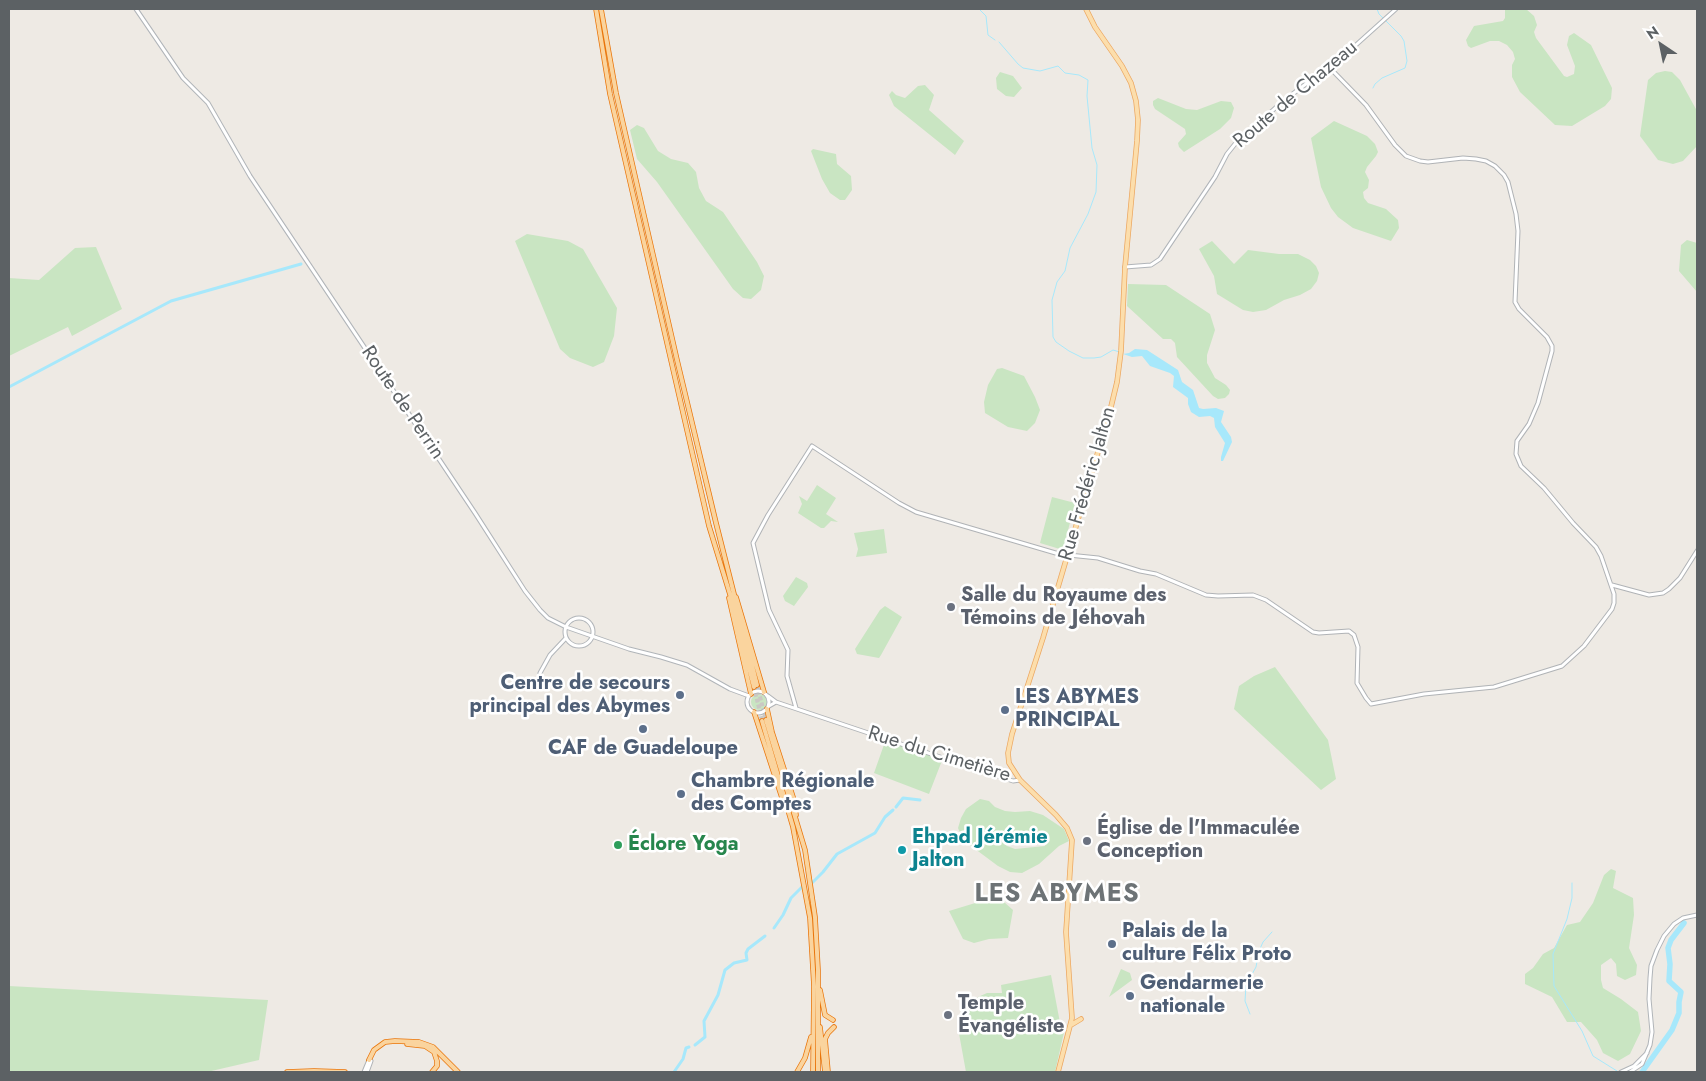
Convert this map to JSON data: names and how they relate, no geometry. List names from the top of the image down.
{
  "streets": {
    "main road": ["Rue Frédéric Jalton", "Rue du Cimetière"],
    "street": ["Route de Chazeau", "Route de Perrin"]
  },
  "crossings": [
    ["Route de Chazeau", "Rue Frédéric Jalton"],
    ["Route de Perrin", "Rue du Cimetière"],
    ["Rue Frédéric Jalton", "Rue du Cimetière"]
  ],
  "districts": ["LES ABYMES"],
  "places": [
    "Salle du Royaume des Témoins de Jéhovah",
    "Centre de secours principal des Abymes",
    "LES ABYMES PRINCIPAL",
    "CAF de Guadeloupe",
    "Chambre Régionale des Comptes",
    "Église de l'Immaculée Conception",
    "Éclore Yoga",
    "Ehpad Jérémie Jalton",
    "Palais de la culture Félix Proto",
    "Gendarmerie nationale",
    "Temple Évangéliste"
  ],
  "north": "top left"
}
